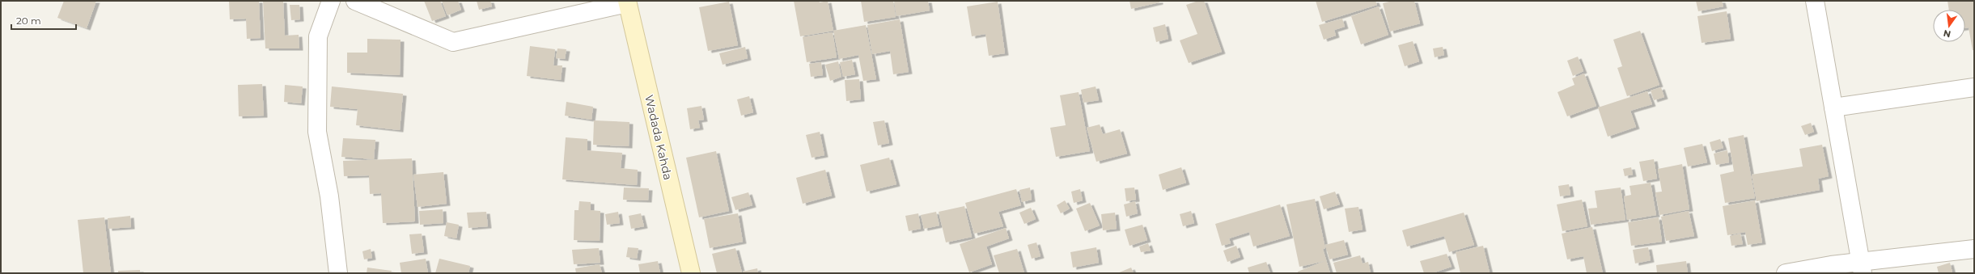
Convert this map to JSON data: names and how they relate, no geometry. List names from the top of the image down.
{
  "streets": {
    "main road": ["Wadada Kahda"]
  },
  "scale_bar": "20 m",
  "north": "bottom"
}
